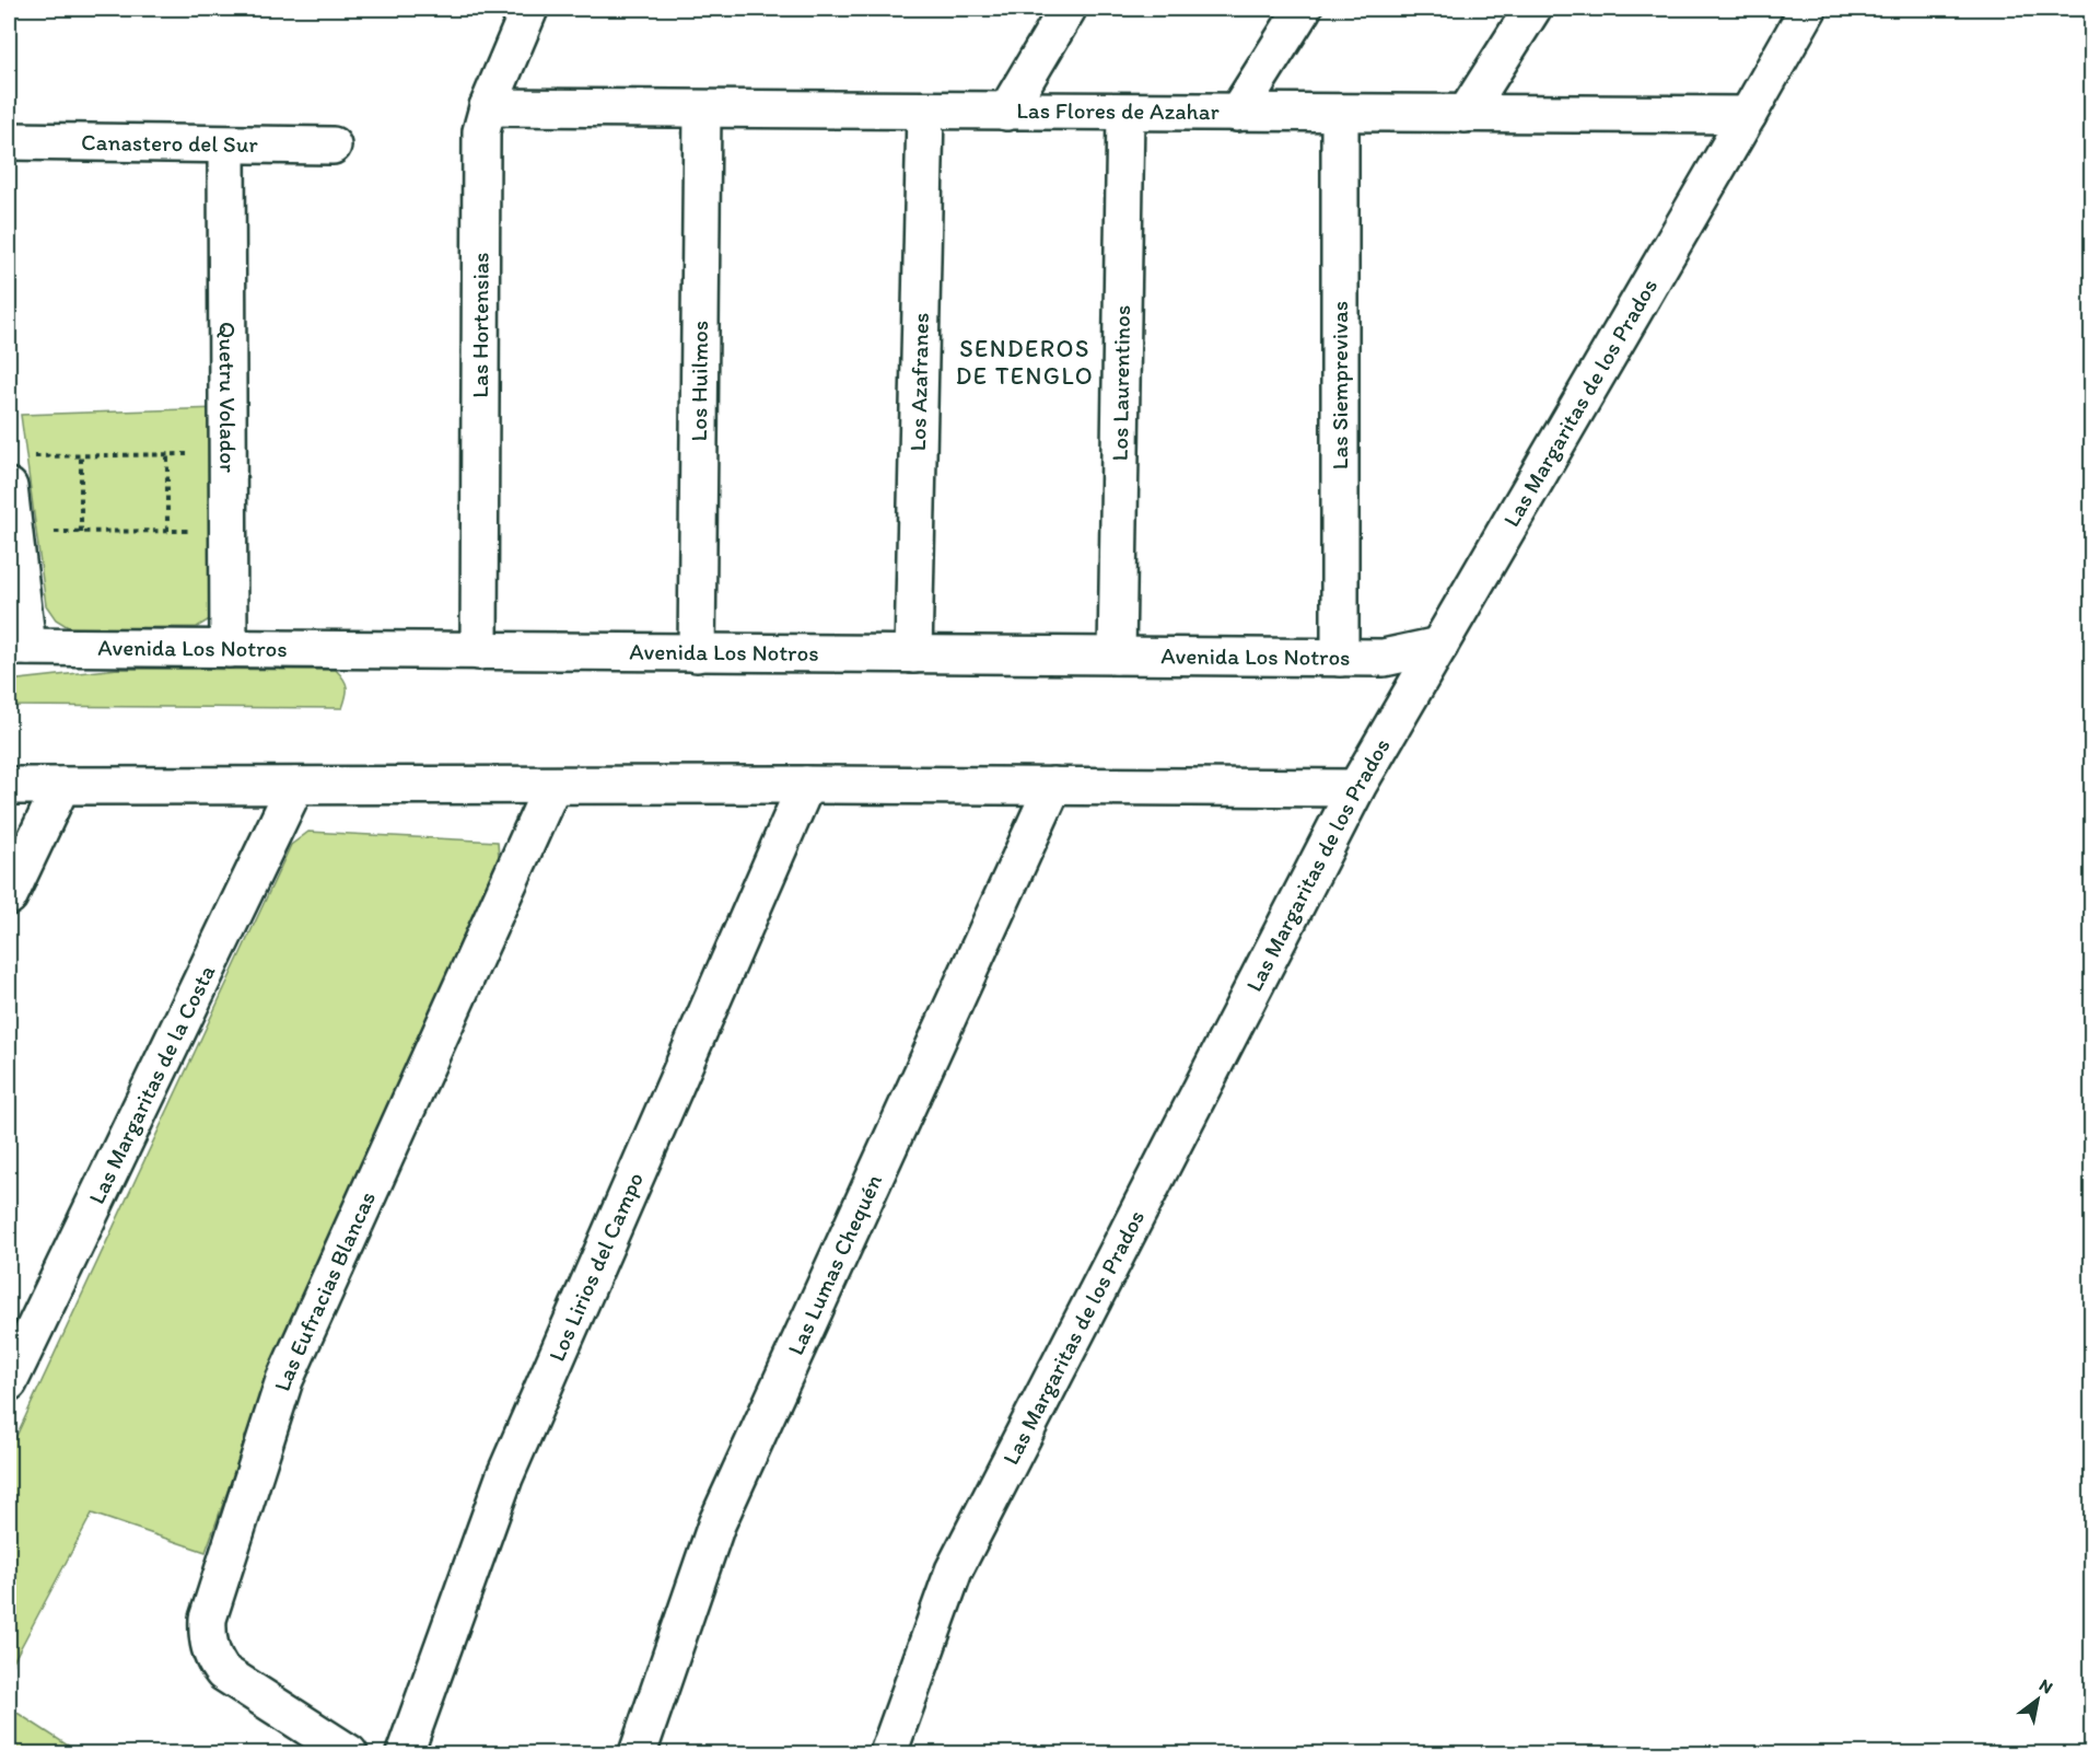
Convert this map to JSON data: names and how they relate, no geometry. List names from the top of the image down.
{
  "streets": {
    "street": [
      "Las Flores de Azahar",
      "Canastero del Sur",
      "Las Hortensias",
      "Los Huilmos",
      "Los Azafranes",
      "Los Laurentinos",
      "Las Siemprevivas",
      "Quetru Volador",
      "Las Margaritas de los Prados",
      "Avenida Los Notros",
      "Las Margaritas de la Costa",
      "Las Lumas Chequén",
      "Los Lirios del Campo",
      "Las Eufracias Blancas"
    ]
  },
  "crossings": [
    ["Las Flores de Azahar", "Las Hortensias"],
    ["Las Flores de Azahar", "Los Huilmos"],
    ["Las Flores de Azahar", "Los Azafranes"],
    ["Las Flores de Azahar", "Los Laurentinos"],
    ["Las Flores de Azahar", "Las Siemprevivas"],
    ["Las Flores de Azahar", "Las Margaritas de los Prados"],
    ["Canastero del Sur", "Quetru Volador"],
    ["Las Hortensias", "Avenida Los Notros"],
    ["Los Huilmos", "Avenida Los Notros"],
    ["Los Azafranes", "Avenida Los Notros"],
    ["Los Laurentinos", "Avenida Los Notros"],
    ["Las Siemprevivas", "Avenida Los Notros"],
    ["Quetru Volador", "Avenida Los Notros"],
    ["Las Margaritas de los Prados", "Avenida Los Notros"]
  ],
  "districts": ["SENDEROS DE TENGLO"],
  "north": "top right"
}
